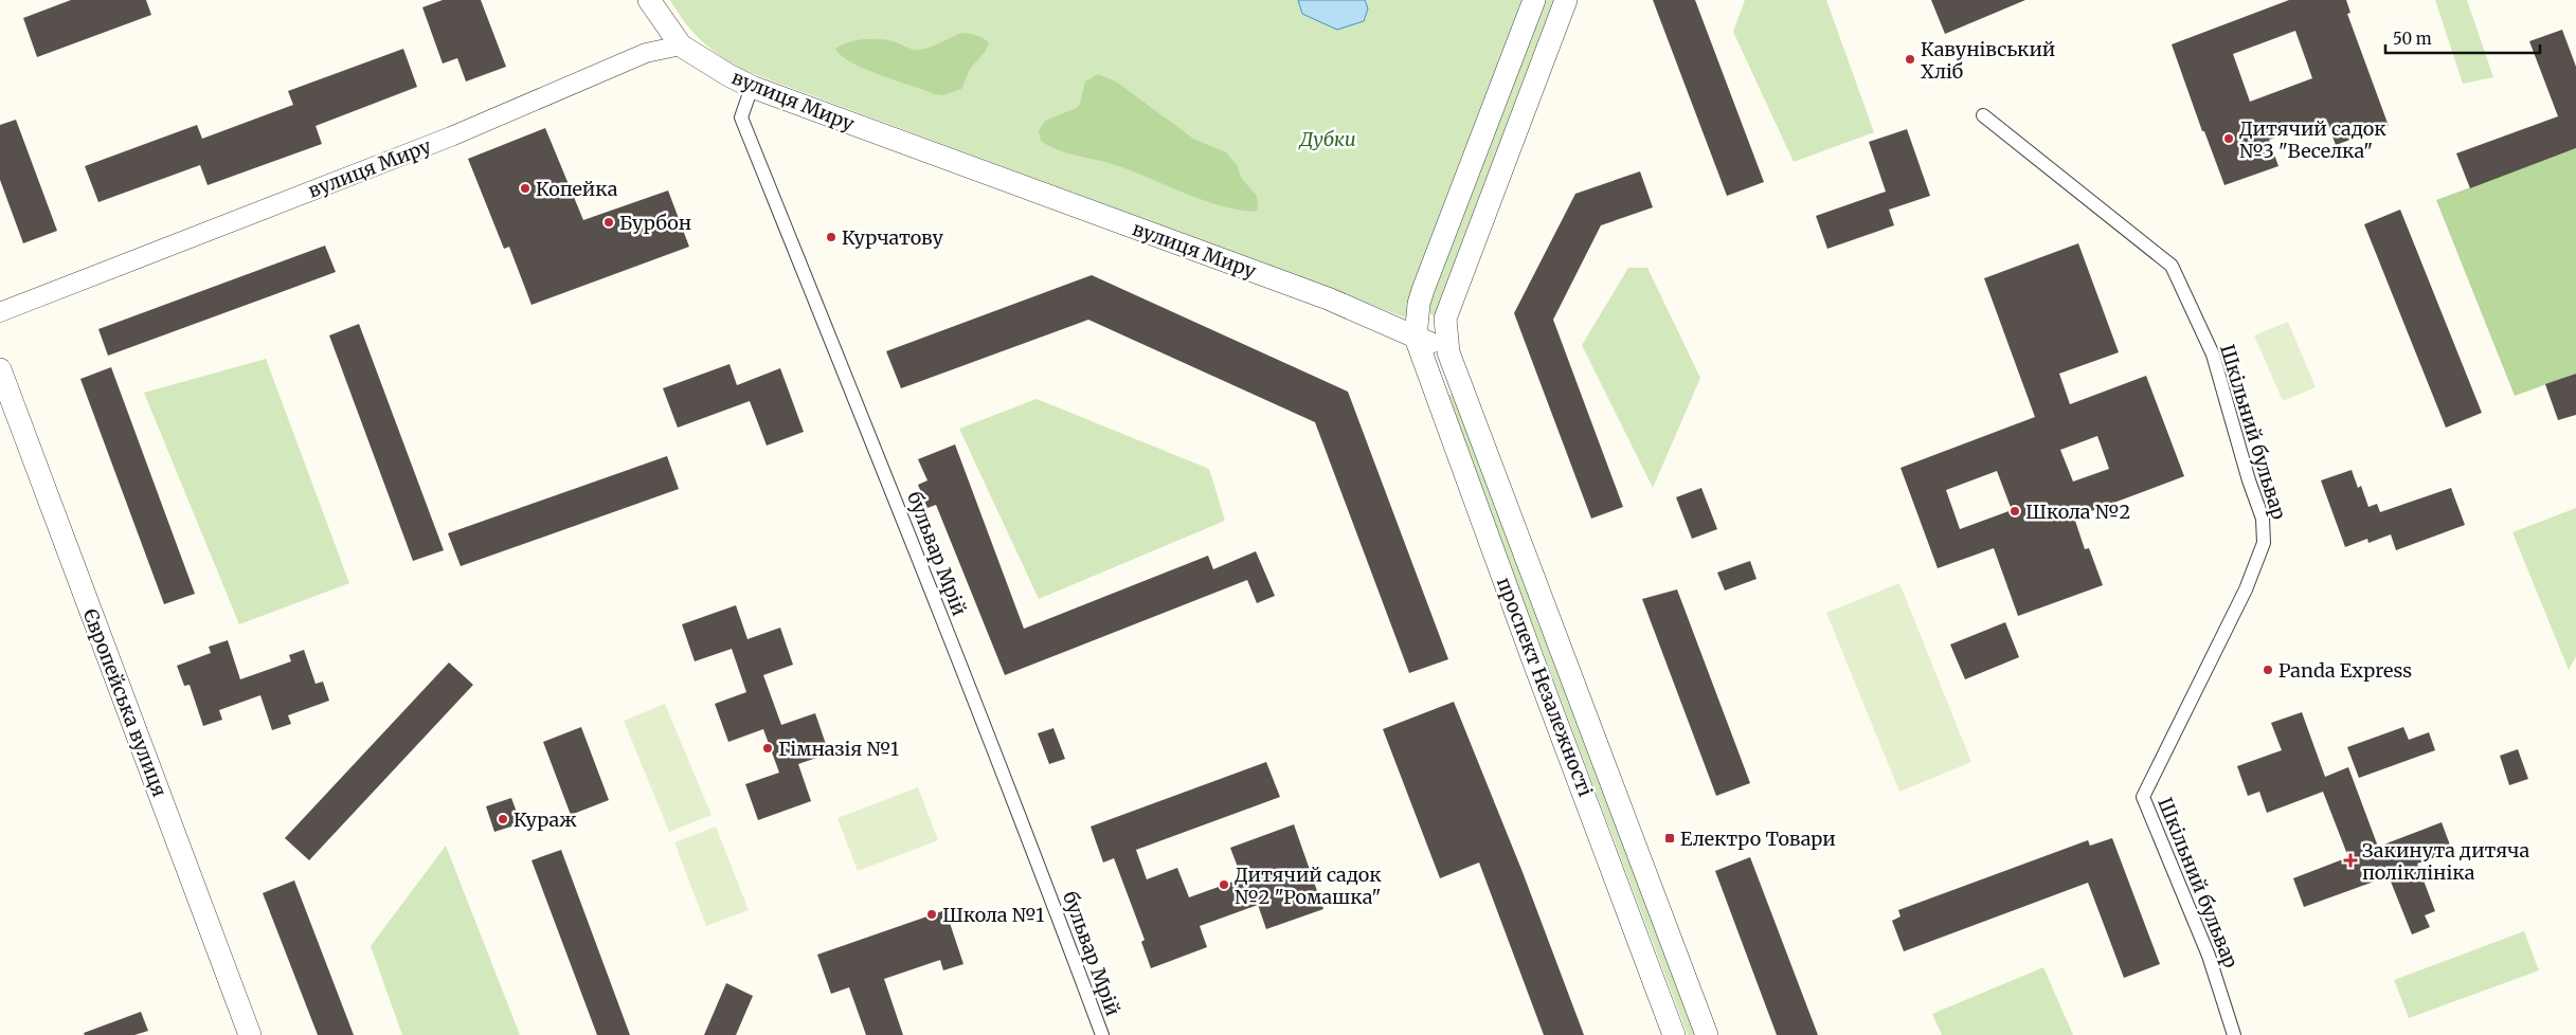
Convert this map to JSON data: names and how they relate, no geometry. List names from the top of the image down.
{
  "streets": {
    "street": [
      "вулиця Миру",
      "Шкільний бульвар",
      "бульвар Мрій",
      "проспект Незалежності",
      "Європейська вулиця"
    ]
  },
  "crossings": [
    ["вулиця Миру", "бульвар Мрій"],
    ["вулиця Миру", "проспект Незалежності"]
  ],
  "parks": ["Дубки"],
  "places": {
    "other": [
      "Кавунівський Хліб",
      "Дитячий садок №3 \"Веселка\"",
      "Копейка",
      "Бурбон",
      "Курчатову",
      "Школа №2",
      "Panda Express",
      "Гімназія №1",
      "Кураж",
      "Дитячий садок №2 \"Ромашка\"",
      "Школа №1"
    ],
    "transit": ["Електро Товари"],
    "health": ["Закинута дитяча поліклініка"]
  },
  "scale_bar": "50 m"
}
